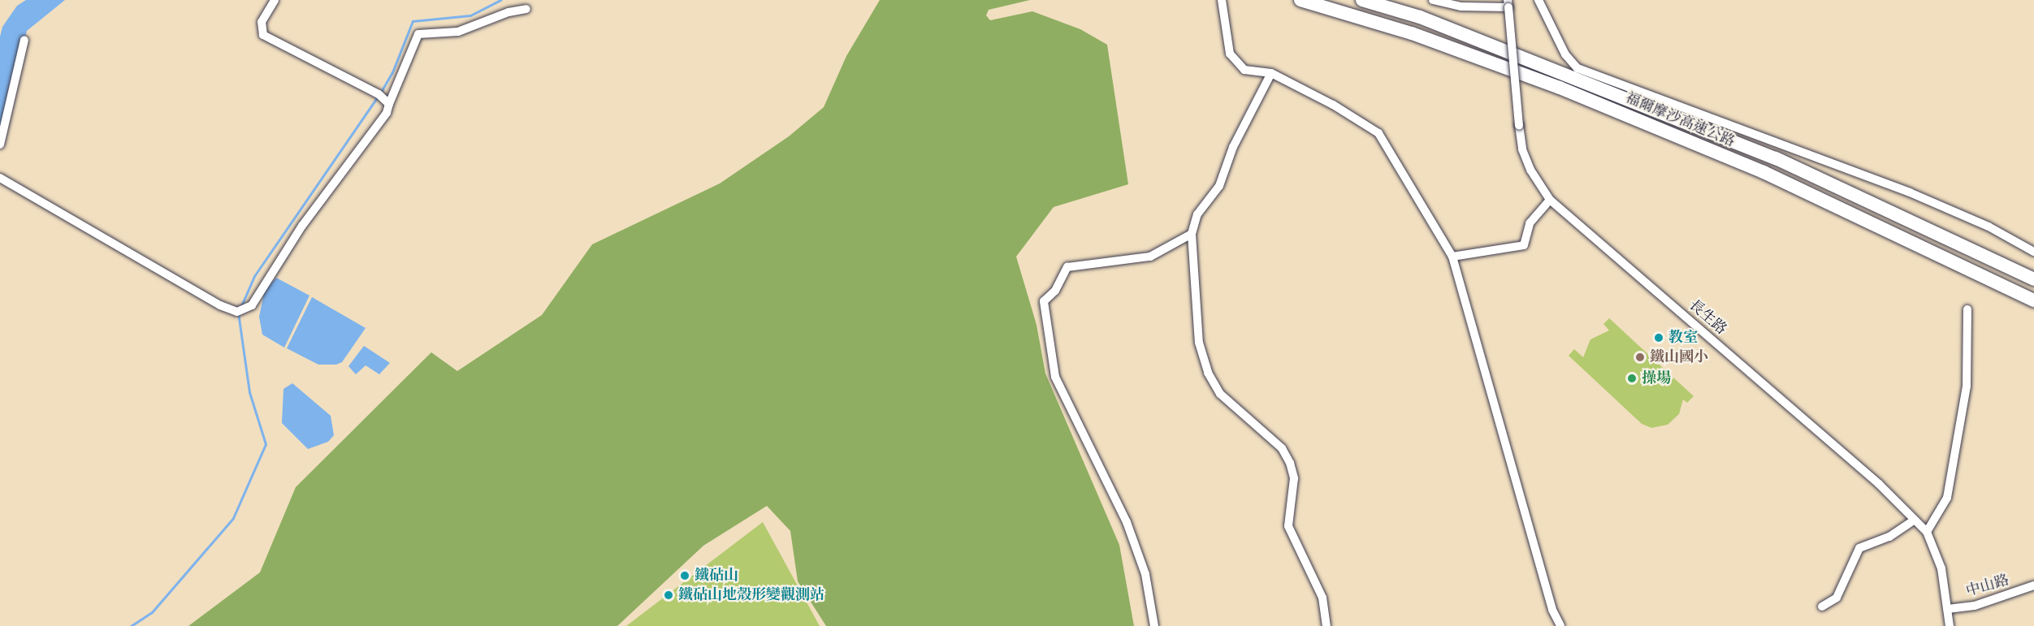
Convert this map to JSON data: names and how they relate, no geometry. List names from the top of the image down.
{
  "streets": {
    "highway": ["福爾摩沙高速公路"],
    "street": ["長生路", "中山路"]
  },
  "crossings": [
    ["長生路", "中山路"]
  ],
  "places": [
    "教室",
    "鐵山國小",
    "操場",
    "鐵砧山",
    "鐵砧山地殼形變觀測站"
  ]
}
